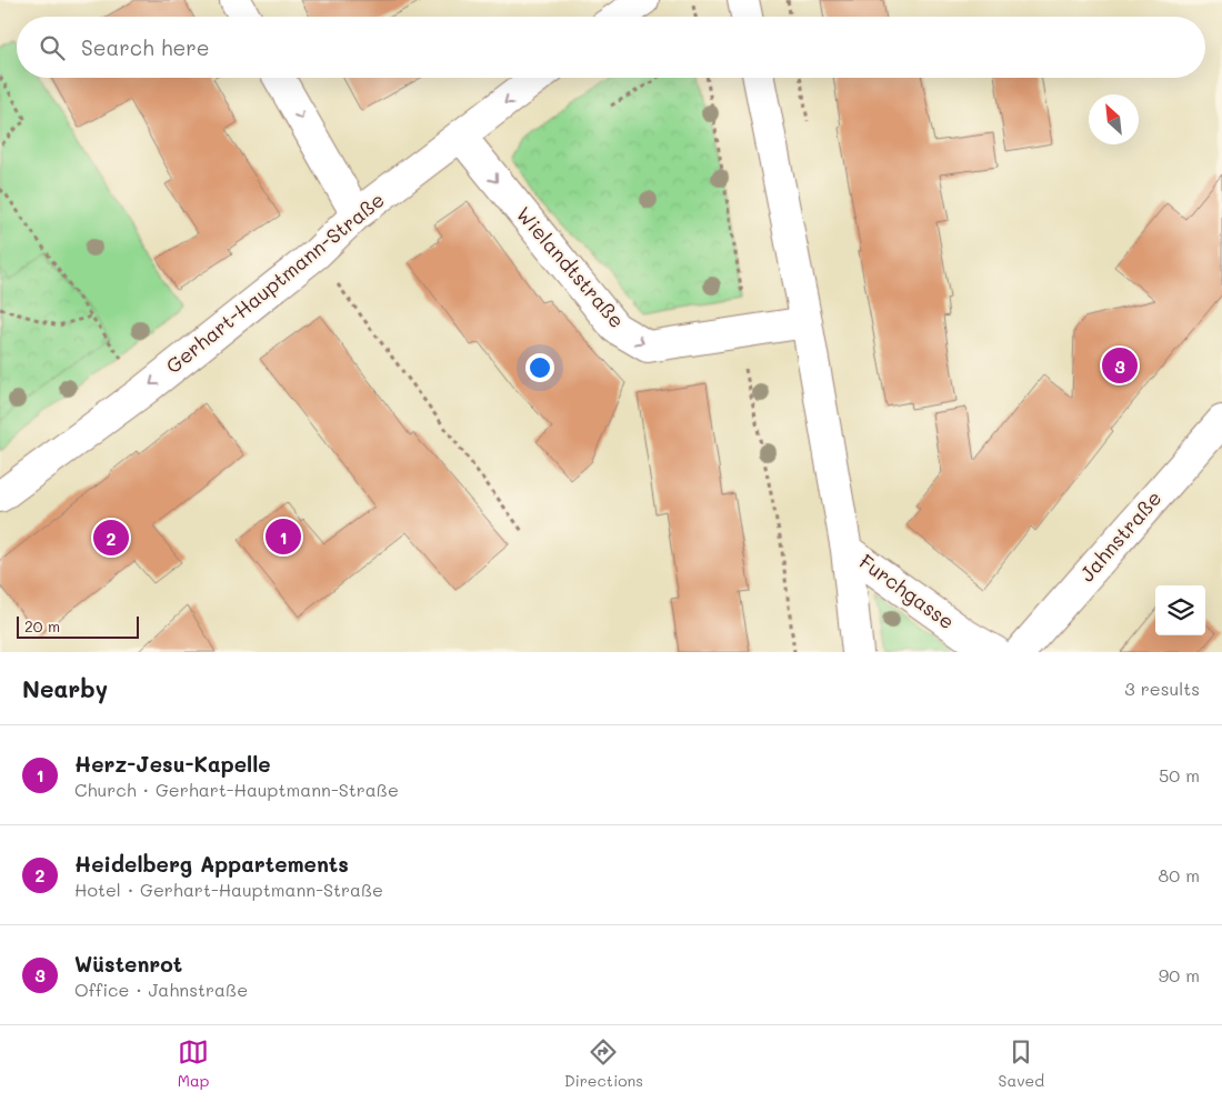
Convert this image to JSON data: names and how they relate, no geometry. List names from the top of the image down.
{
  "streets": {
    "street": [
      "Wielandtstraße",
      "Gerhart-Hauptmann-Straße",
      "Jahnstraße",
      "Furchgasse"
    ]
  },
  "crossings": [
    ["Wielandtstraße", "Gerhart-Hauptmann-Straße"]
  ],
  "one_way": ["Wielandtstraße", "Gerhart-Hauptmann-Straße"],
  "scale_bar": "20 m",
  "north": "top left",
  "page": {
    "search": "Search here",
    "pins": ["3", "1", "2"],
    "scale": "20 m",
    "heading": ["Nearby", "3 results"],
    "list": [
      {
        "mark": "1",
        "name": "Herz-Jesu-Kapelle",
        "note": "Church · Gerhart-Hauptmann-Straße",
        "value": "50 m"
      },
      {
        "mark": "2",
        "name": "Heidelberg Appartements",
        "note": "Hotel · Gerhart-Hauptmann-Straße",
        "value": "80 m"
      },
      {
        "mark": "3",
        "name": "Wüstenrot",
        "note": "Office · Jahnstraße",
        "value": "90 m"
      }
    ],
    "nav": ["Map", "Directions", "Saved"]
  }
}
